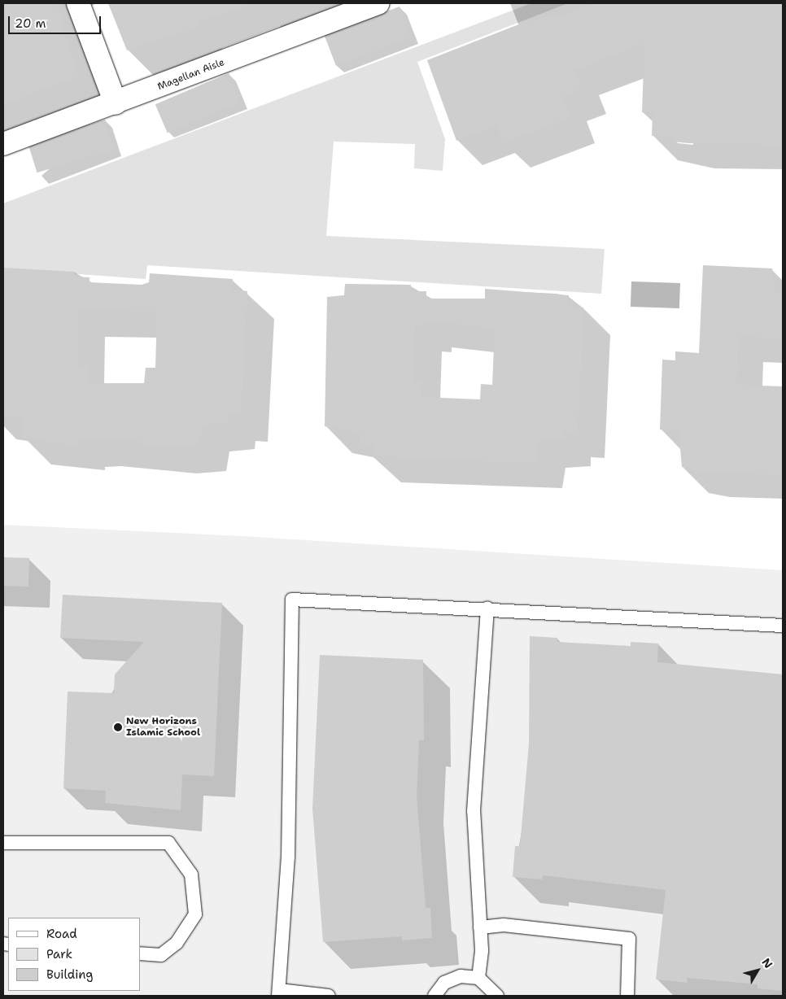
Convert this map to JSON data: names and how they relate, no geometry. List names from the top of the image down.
{
  "streets": {
    "street": ["Magellan Aisle"]
  },
  "places": ["New Horizons Islamic School"],
  "legend": ["Road", "Park", "Building"],
  "scale_bar": "20 m",
  "north": "top right"
}
